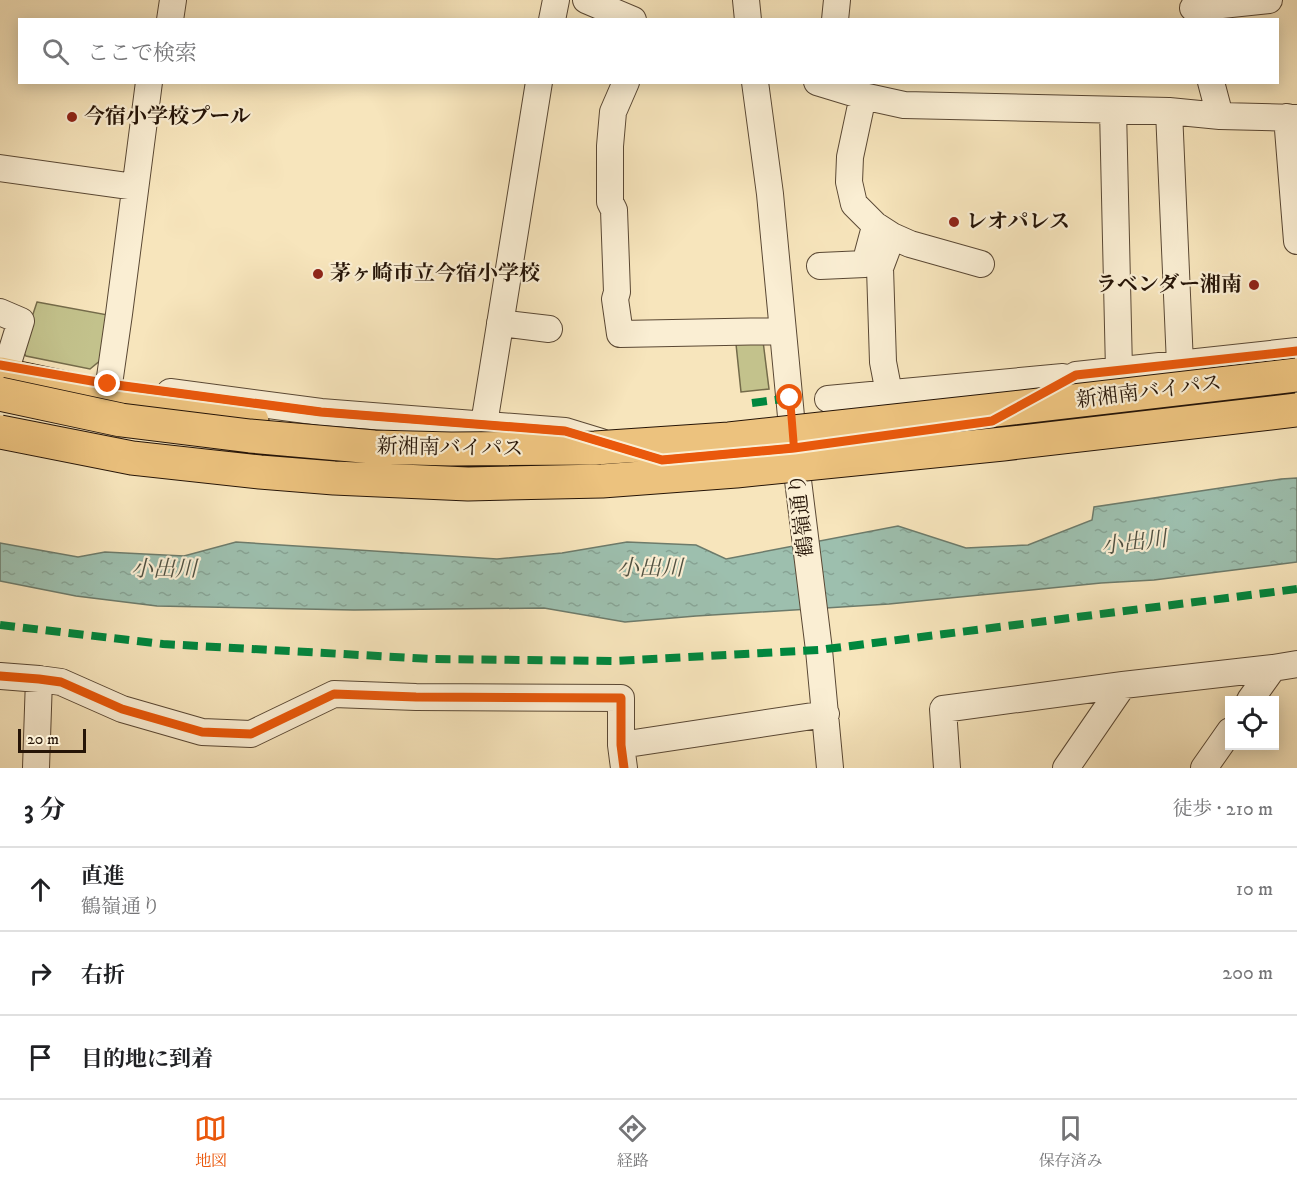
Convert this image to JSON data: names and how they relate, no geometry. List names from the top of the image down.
{
  "streets": {
    "highway": ["新湘南バイパス"],
    "street": ["鶴嶺通り"]
  },
  "water": ["小出川"],
  "places": [
    "今宿小学校プール",
    "レオパレス",
    "茅ヶ崎市立今宿小学校",
    "ラベンダー湘南"
  ],
  "scale_bar": "20 m",
  "page": {
    "search": "ここで検索",
    "scale": "20 m",
    "heading": ["3 分", "徒歩 · 210 m"],
    "list": [
      ["直進", "鶴嶺通り", "10 m"],
      ["右折", "200 m"],
      "目的地に到着"
    ],
    "nav": ["地図", "経路", "保存済み"]
  }
}
